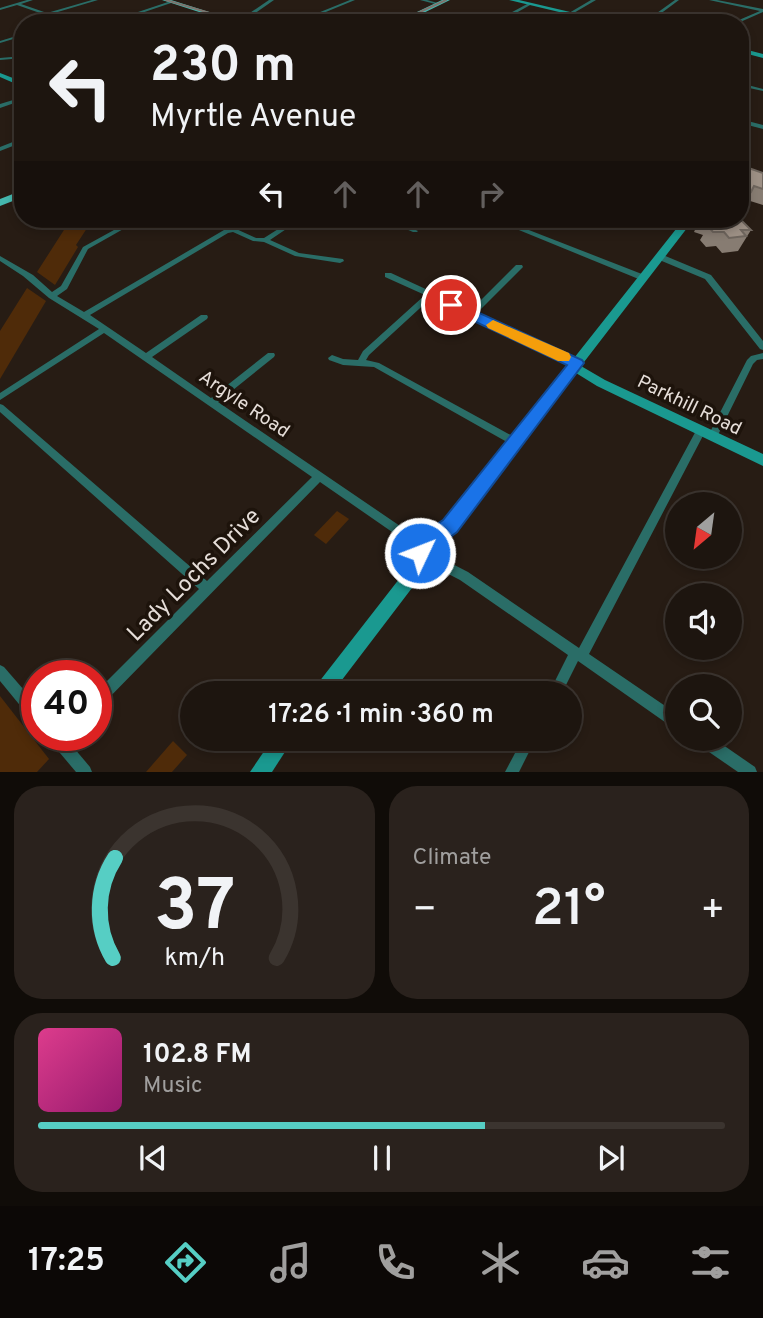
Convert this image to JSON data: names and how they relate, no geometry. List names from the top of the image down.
{
  "streets": {
    "street": ["Argyle Road", "Parkhill Road", "Lady Lochs Drive"]
  },
  "crossings": [
    ["Argyle Road", "Lady Lochs Drive"]
  ],
  "north": "bottom left",
  "page": {
    "turn": ["230 m", "Myrtle Avenue"],
    "limit": "40",
    "trip": "17:26 · 1 min · 360 m",
    "tile": "Climate",
    "heat": ["−", "21°", "+"],
    "song": ["102.8 FM", "Music"],
    "tabs": "17:25",
    "gauge": ["37", "km/h"]
  }
}
